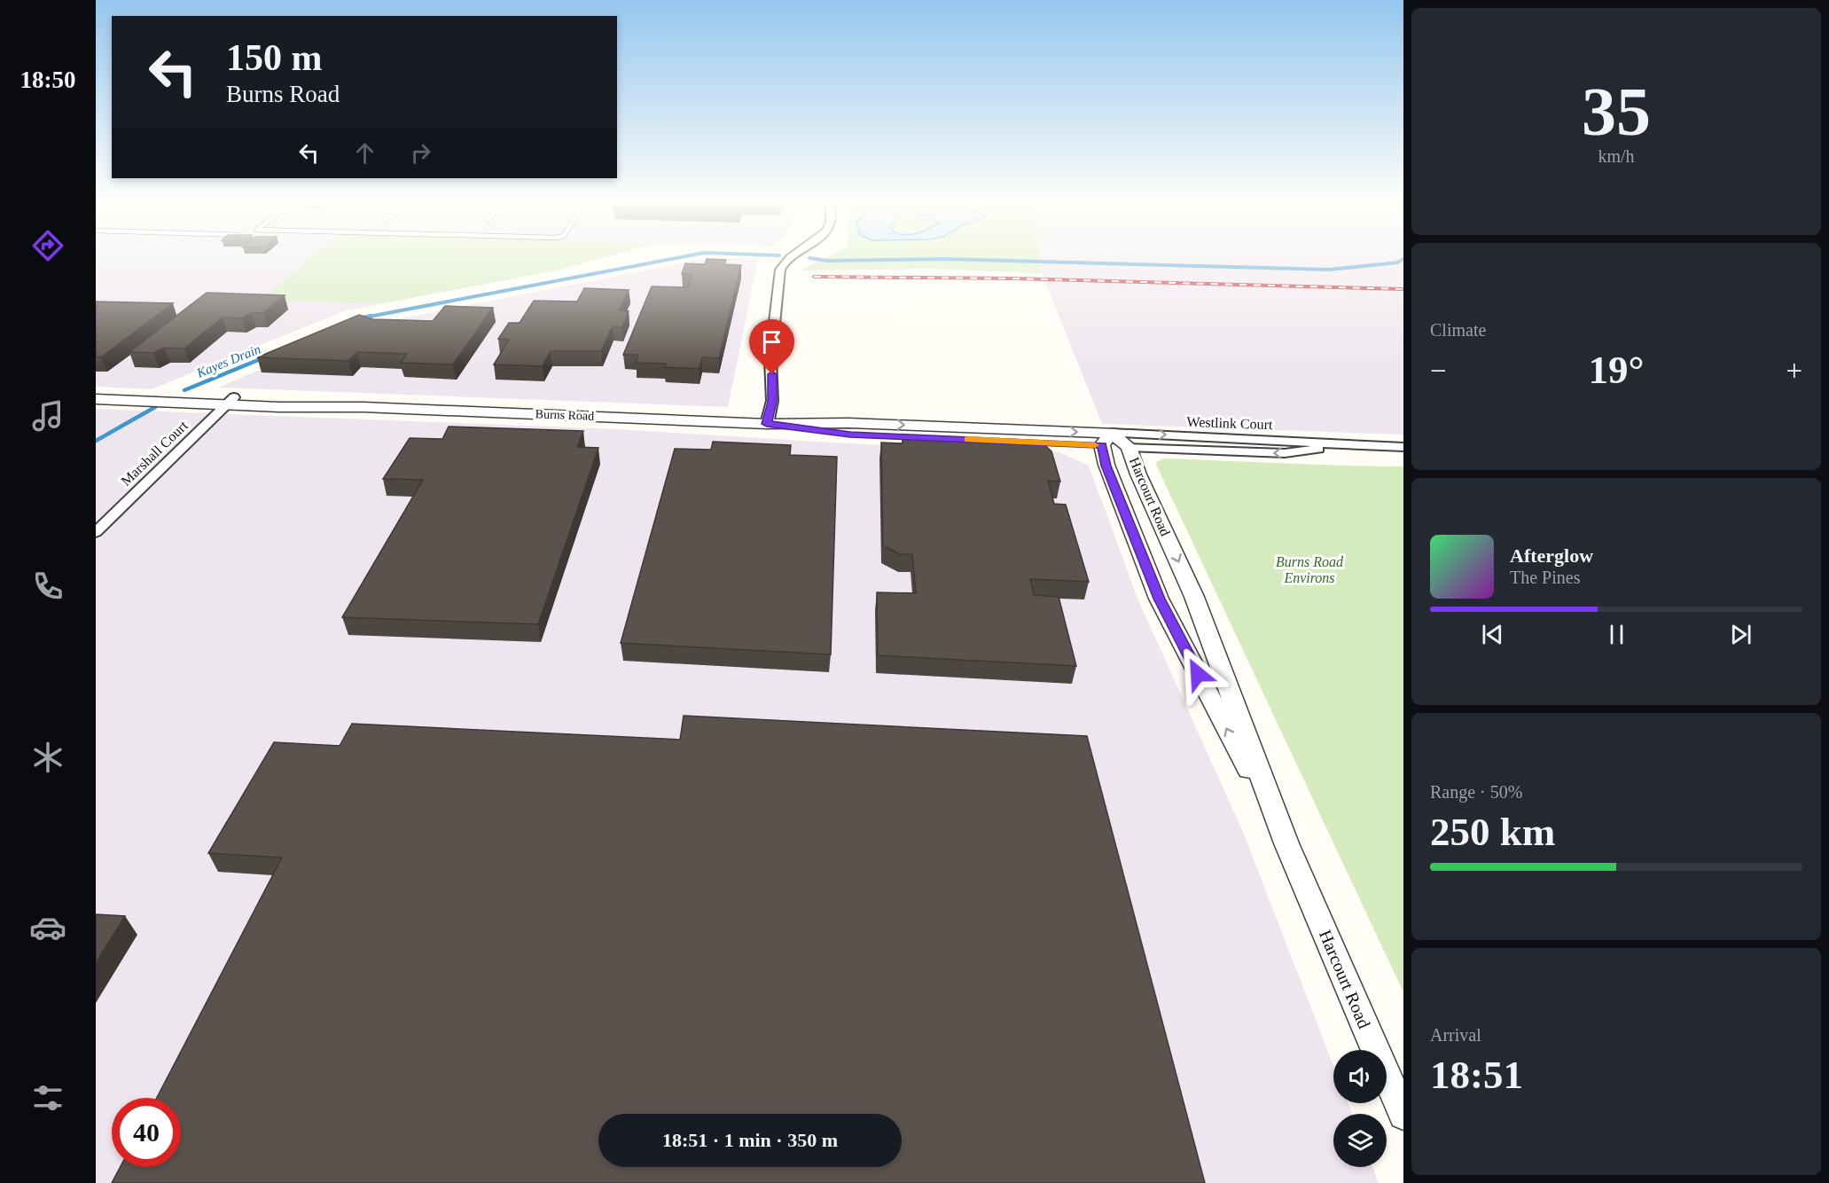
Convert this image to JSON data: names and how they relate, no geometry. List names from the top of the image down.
{
  "streets": {
    "street": [
      "Burns Road",
      "Westlink Court",
      "Marshall Court",
      "Harcourt Road"
    ]
  },
  "crossings": [
    ["Burns Road", "Westlink Court"],
    ["Burns Road", "Marshall Court"],
    ["Burns Road", "Harcourt Road"],
    ["Westlink Court", "Harcourt Road"]
  ],
  "water": ["Kayes Drain"],
  "parks": ["Burns Road Environs"],
  "page": {
    "tabs": "18:50",
    "tile": [
      ["35", "km/h"],
      "Climate",
      ["Range · 50%", "250 km"],
      ["Arrival", "18:51"]
    ],
    "turn": ["150 m", "Burns Road"],
    "heat": ["−", "19°", "+"],
    "song": ["Afterglow", "The Pines"],
    "limit": "40",
    "trip": "18:51 · 1 min · 350 m"
  }
}
